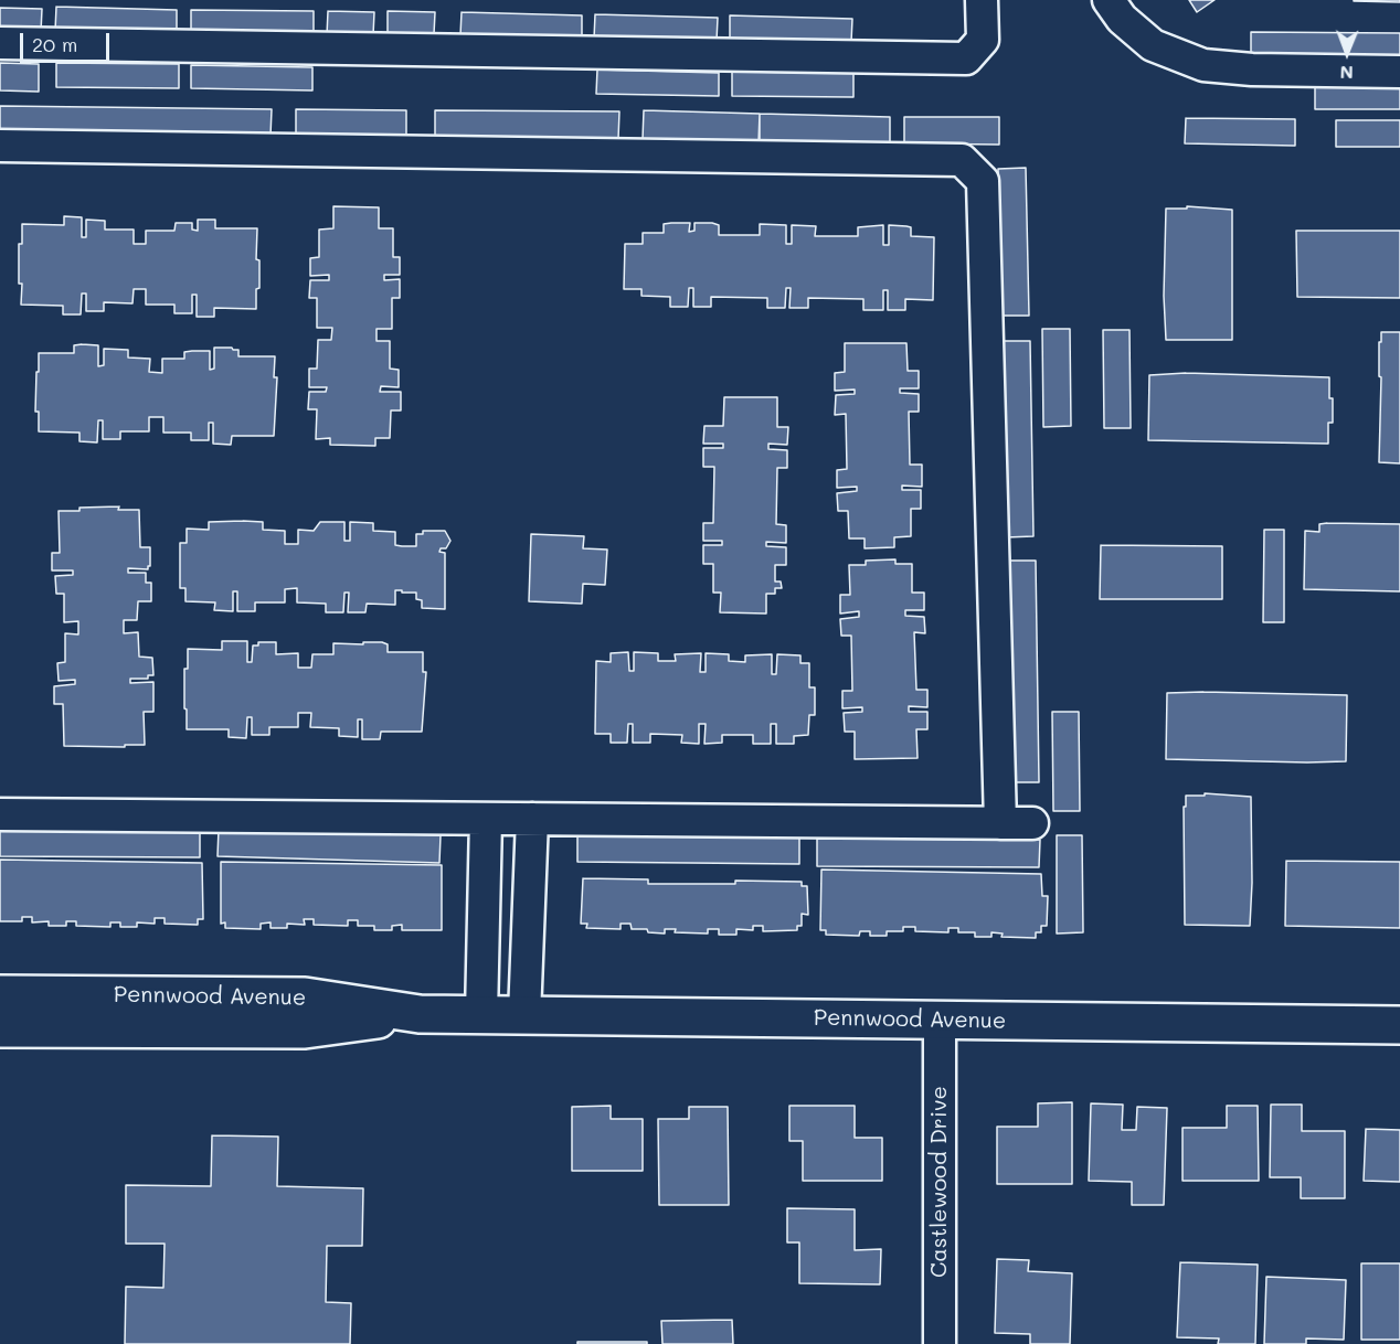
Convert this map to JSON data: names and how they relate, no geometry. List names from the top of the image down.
{
  "streets": {
    "street": ["Pennwood Avenue", "Castlewood Drive"]
  },
  "crossings": [
    ["Pennwood Avenue", "Castlewood Drive"]
  ],
  "scale_bar": "20 m",
  "north": "bottom"
}
